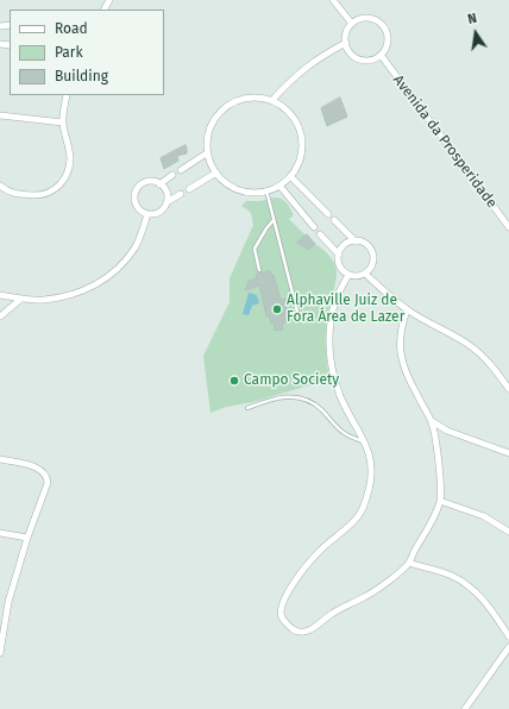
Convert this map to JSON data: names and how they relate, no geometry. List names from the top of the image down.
{
  "streets": {
    "street": ["Avenida da Prosperidade"]
  },
  "places": ["Alphaville Juiz de Fora Área de Lazer", "Campo Society"],
  "legend": ["Road", "Park", "Building"],
  "north": "top"
}
